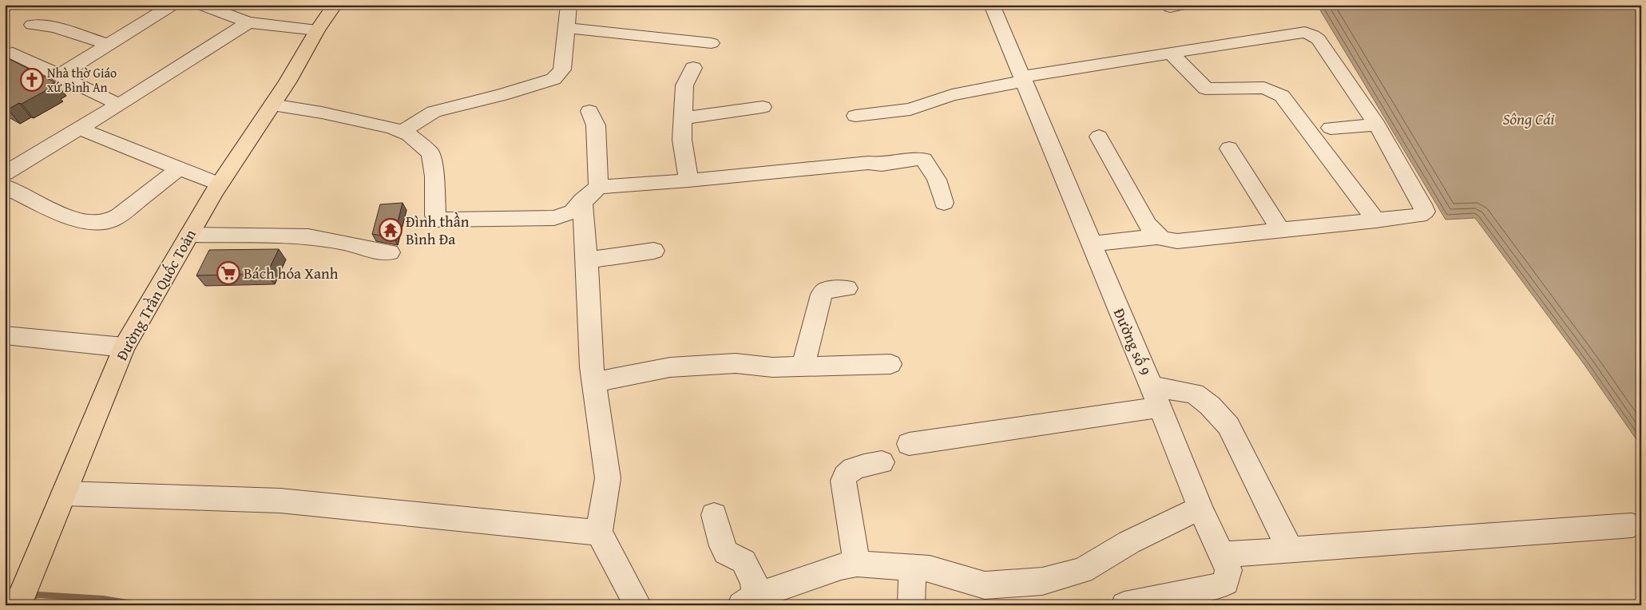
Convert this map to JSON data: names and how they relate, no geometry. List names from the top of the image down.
{
  "streets": {
    "main road": ["Đường Trần Quốc Toản"],
    "street": ["Đường số 9"]
  },
  "water": ["Sông Cái"],
  "places": {
    "church": ["Nhà thờ Giáo xứ Bình An"],
    "temple": ["Đình thần Bình Đa"],
    "supermarket": ["Bách hóa Xanh"]
  }
}
